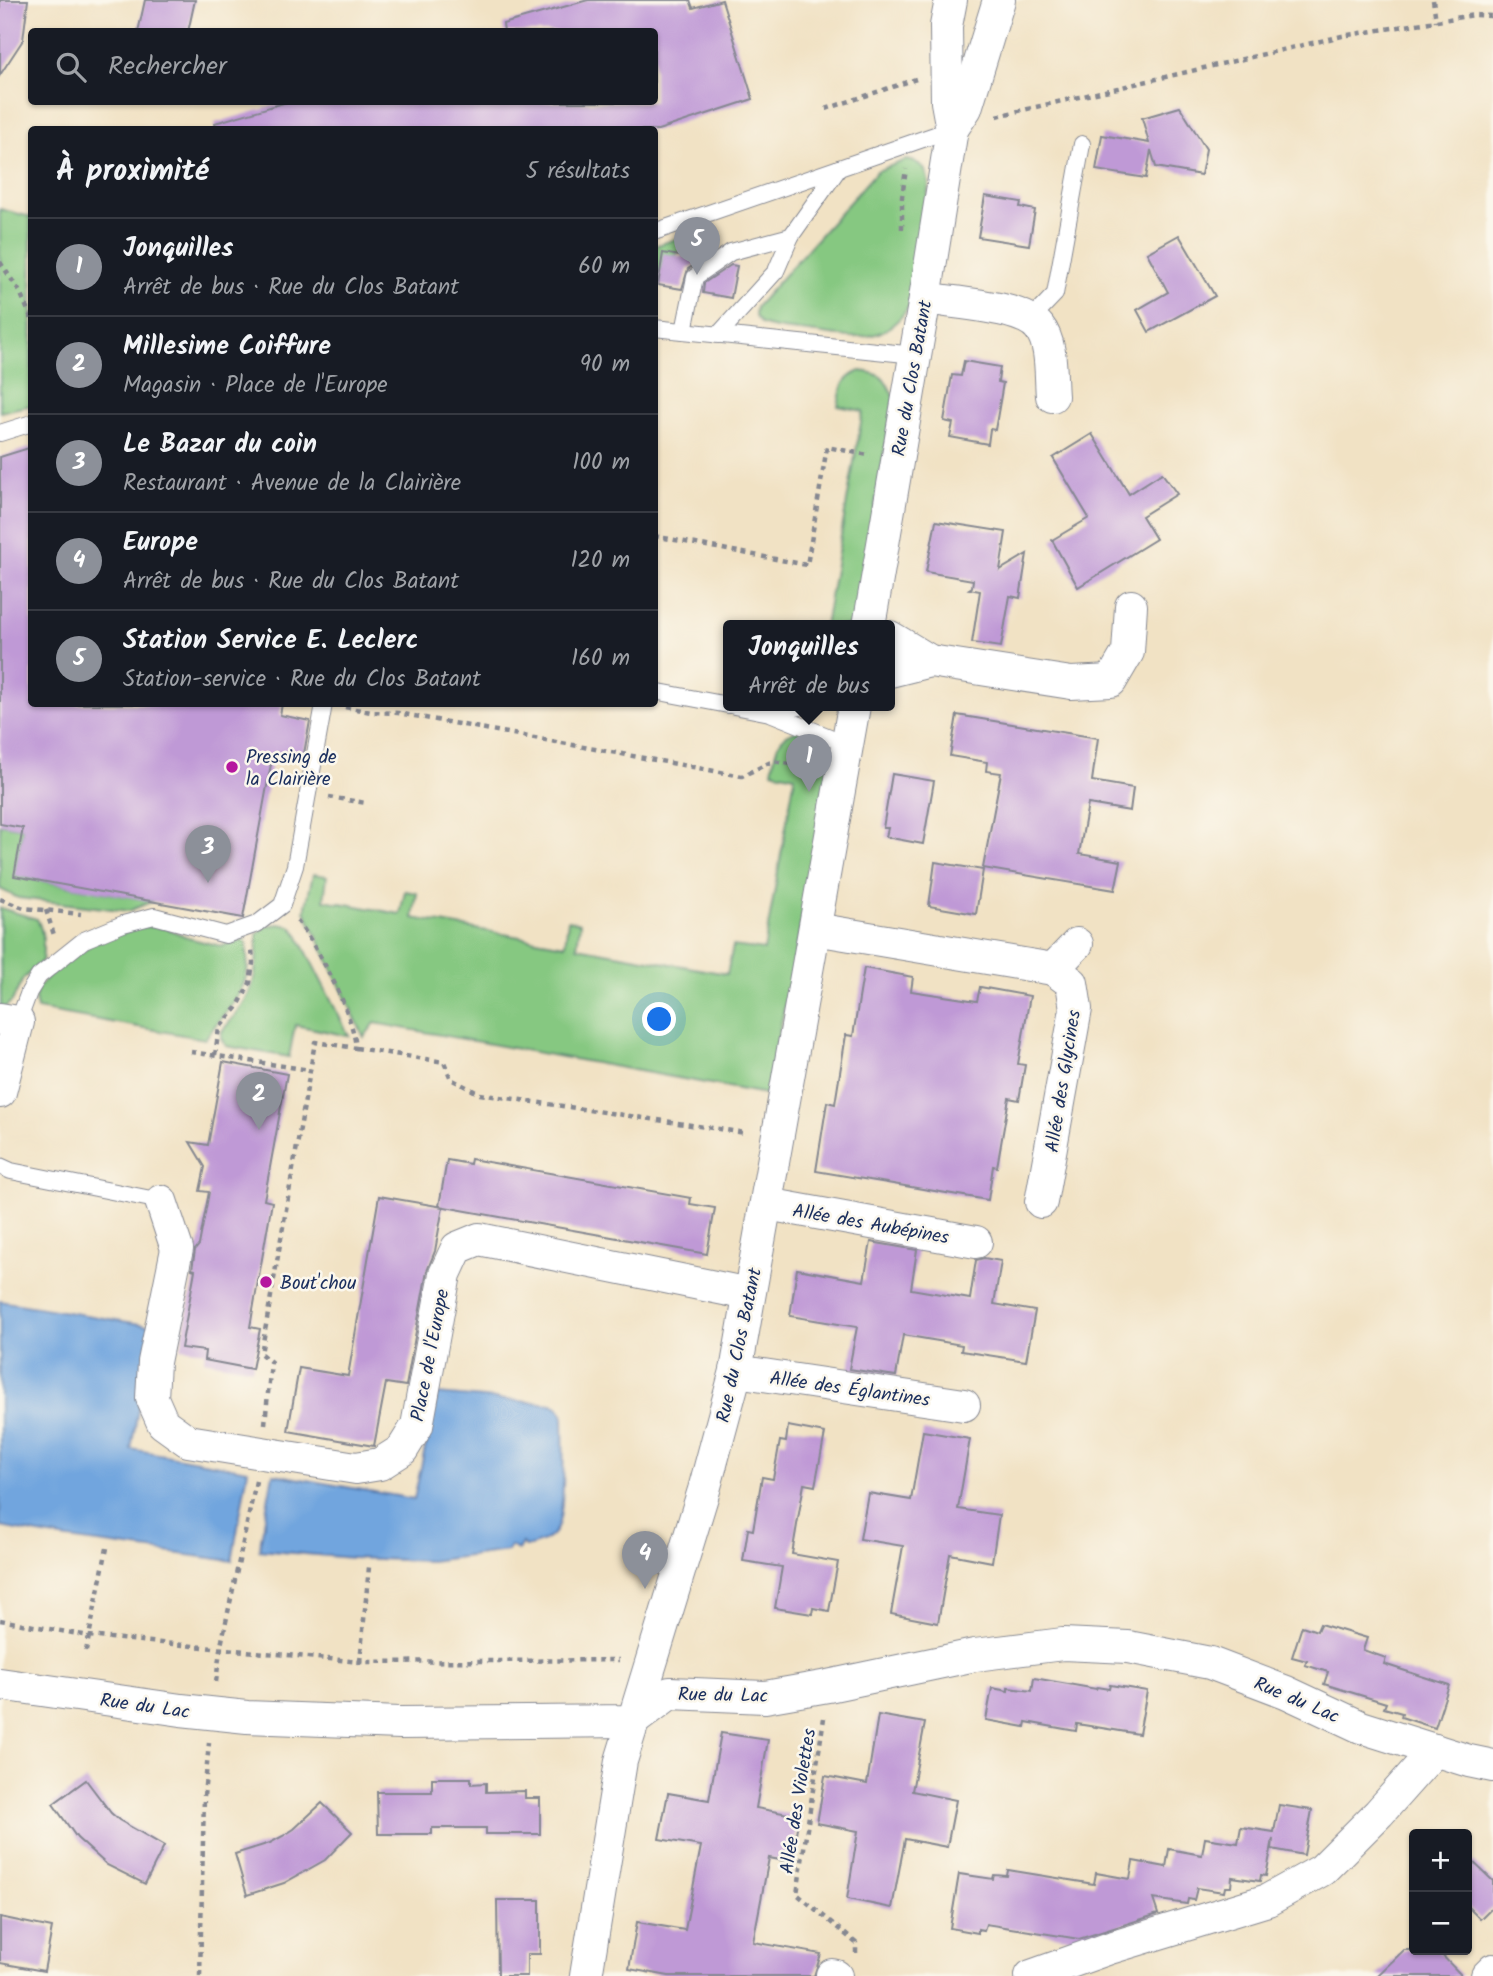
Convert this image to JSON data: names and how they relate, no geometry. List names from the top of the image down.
{
  "streets": {
    "street": [
      "Rue du Clos Batant",
      "Allée des Glycines",
      "Allée des Aubépines",
      "Place de l'Europe",
      "Allée des Églantines",
      "Rue du Lac"
    ],
    "path": ["Allée des Violettes"]
  },
  "crossings": [
    ["Rue du Clos Batant", "Allée des Aubépines"],
    ["Rue du Clos Batant", "Place de l'Europe"],
    ["Rue du Clos Batant", "Allée des Églantines"],
    ["Rue du Clos Batant", "Rue du Lac"],
    ["Rue du Lac", "Allée des Violettes"]
  ],
  "places": ["Pressing de la Clairière", "Bout'chou"],
  "page": {
    "search": "Rechercher",
    "heading": ["À proximité", "5 résultats"],
    "pins": [
      "5",
      "1",
      "3",
      "2",
      "4"
    ],
    "list": [
      {
        "mark": "1",
        "name": "Jonquilles",
        "note": "Arrêt de bus · Rue du Clos Batant",
        "value": "60 m"
      },
      {
        "mark": "2",
        "name": "Millesime Coiffure",
        "note": "Magasin · Place de l'Europe",
        "value": "90 m"
      },
      {
        "mark": "3",
        "name": "Le Bazar du coin",
        "note": "Restaurant · Avenue de la Clairière",
        "value": "100 m"
      },
      {
        "mark": "4",
        "name": "Europe",
        "note": "Arrêt de bus · Rue du Clos Batant",
        "value": "120 m"
      },
      {
        "mark": "5",
        "name": "Station Service E. Leclerc",
        "note": "Station-service · Rue du Clos Batant",
        "value": "160 m"
      }
    ],
    "popup": ["Jonquilles", "Arrêt de bus"],
    "map_buttons": ["+", "−"]
  }
}
